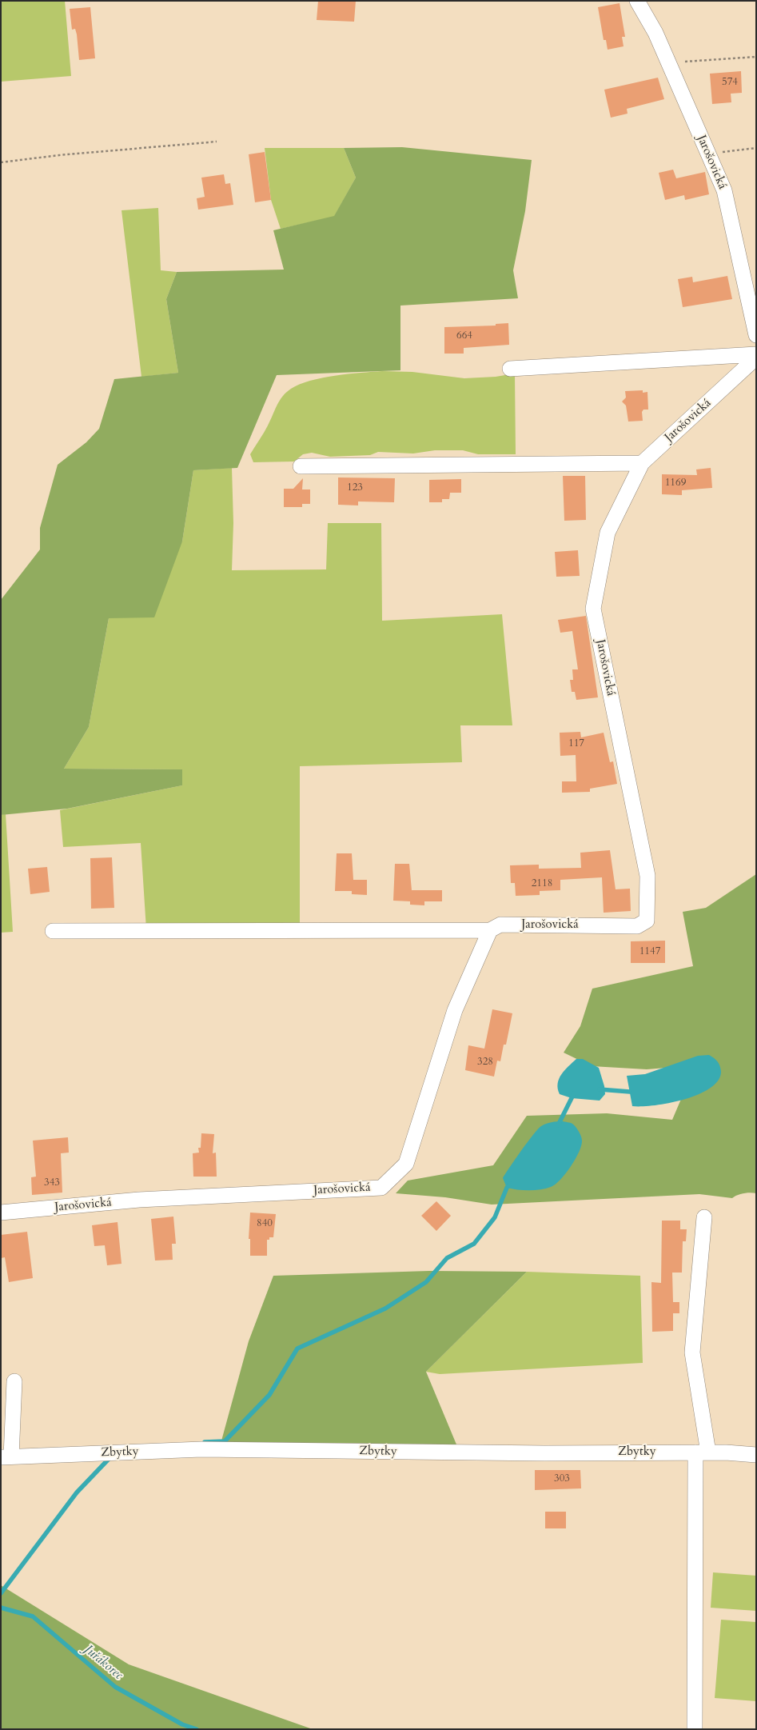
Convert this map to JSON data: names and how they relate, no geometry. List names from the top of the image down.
{
  "streets": {
    "street": ["Jarošovická", "Zbytky"]
  },
  "water": ["Juřákorec"],
  "house_numbers": [
    "574",
    "664",
    "1169",
    "123",
    "117",
    "2118",
    "1147",
    "328",
    "343",
    "840",
    "303"
  ]
}
